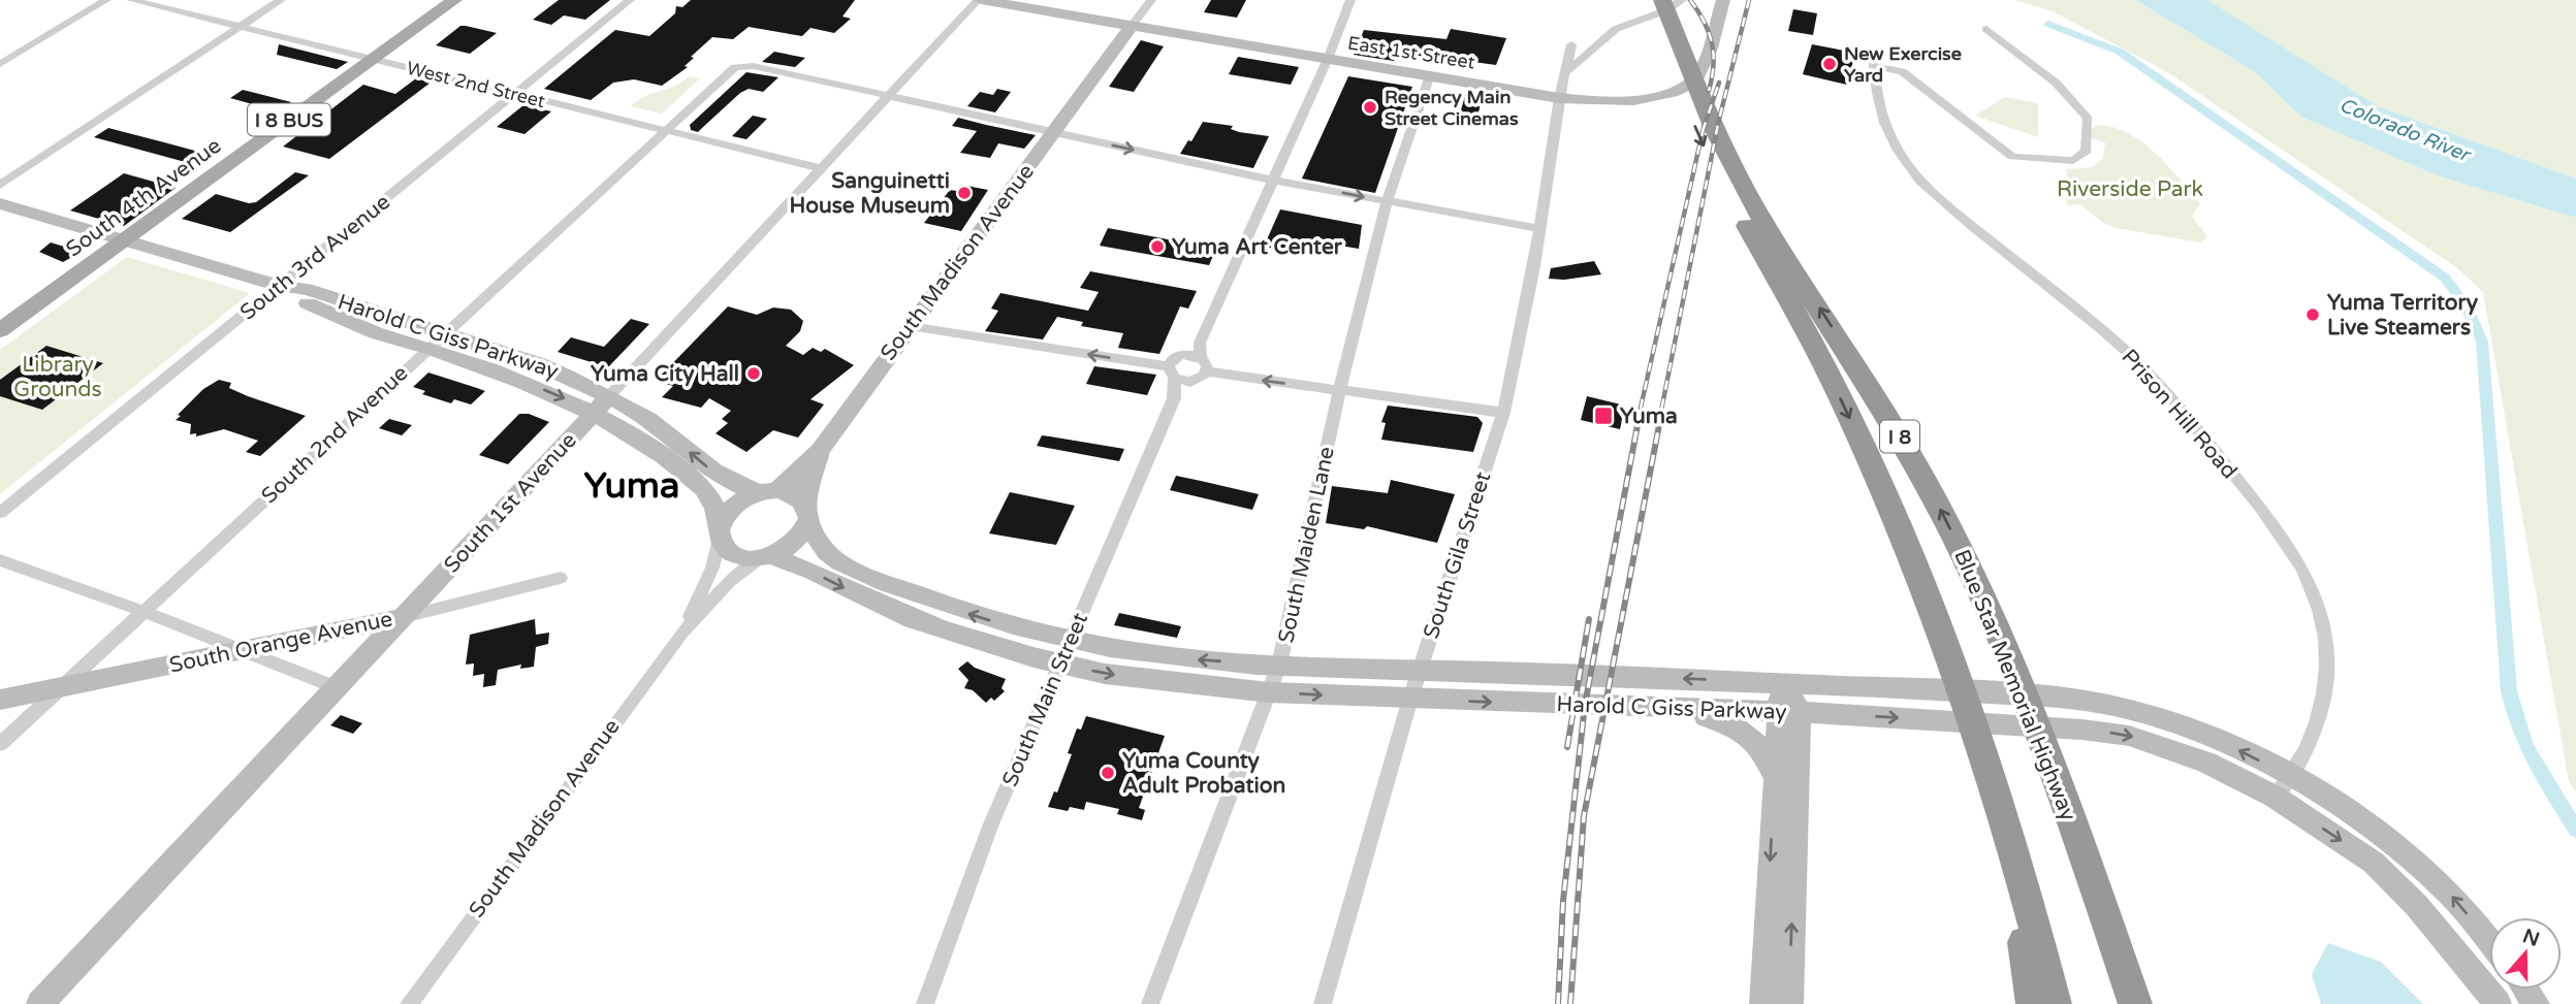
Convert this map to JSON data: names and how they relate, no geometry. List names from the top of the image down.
{
  "streets": {
    "highway": ["I 8", "Blue Star Memorial Highway"],
    "main road": [
      "East 1st Street",
      "I 8 BUS",
      "South 4th Avenue",
      "South Madison Avenue",
      "Harold C Giss Parkway",
      "South 1st Avenue",
      "South Orange Avenue"
    ],
    "street": [
      "West 2nd Street",
      "South 3rd Avenue",
      "Prison Hill Road",
      "South 2nd Avenue",
      "South Maiden Lane",
      "South Gila Street",
      "South Main Street"
    ]
  },
  "crossings": [
    ["East 1st Street", "South Madison Avenue"],
    ["East 1st Street", "South 1st Avenue"],
    ["East 1st Street", "South Maiden Lane"],
    ["East 1st Street", "South Gila Street"],
    ["West 2nd Street", "South 4th Avenue"],
    ["West 2nd Street", "South 3rd Avenue"],
    ["West 2nd Street", "South 2nd Avenue"],
    ["West 2nd Street", "South 1st Avenue"],
    ["South 4th Avenue", "Harold C Giss Parkway"],
    ["South 3rd Avenue", "Harold C Giss Parkway"],
    ["South Madison Avenue", "Harold C Giss Parkway"],
    ["Harold C Giss Parkway", "Prison Hill Road"],
    ["Harold C Giss Parkway", "South 2nd Avenue"],
    ["Harold C Giss Parkway", "South 1st Avenue"],
    ["Harold C Giss Parkway", "South Maiden Lane"],
    ["Harold C Giss Parkway", "South Gila Street"],
    ["Harold C Giss Parkway", "South Main Street"],
    ["South 2nd Avenue", "South 1st Avenue"],
    ["South 2nd Avenue", "South Orange Avenue"],
    ["South 1st Avenue", "South Orange Avenue"]
  ],
  "districts": ["Yuma"],
  "water": ["Colorado River"],
  "parks": ["Riverside Park", "Library Grounds"],
  "places": {
    "other": [
      "New Exercise Yard",
      "Regency Main Street Cinemas",
      "Sanguinetti House Museum",
      "Yuma Art Center",
      "Yuma Territory Live Steamers",
      "Yuma City Hall",
      "Yuma County Adult Probation"
    ],
    "transit": ["Yuma"]
  },
  "north": "top"
}
